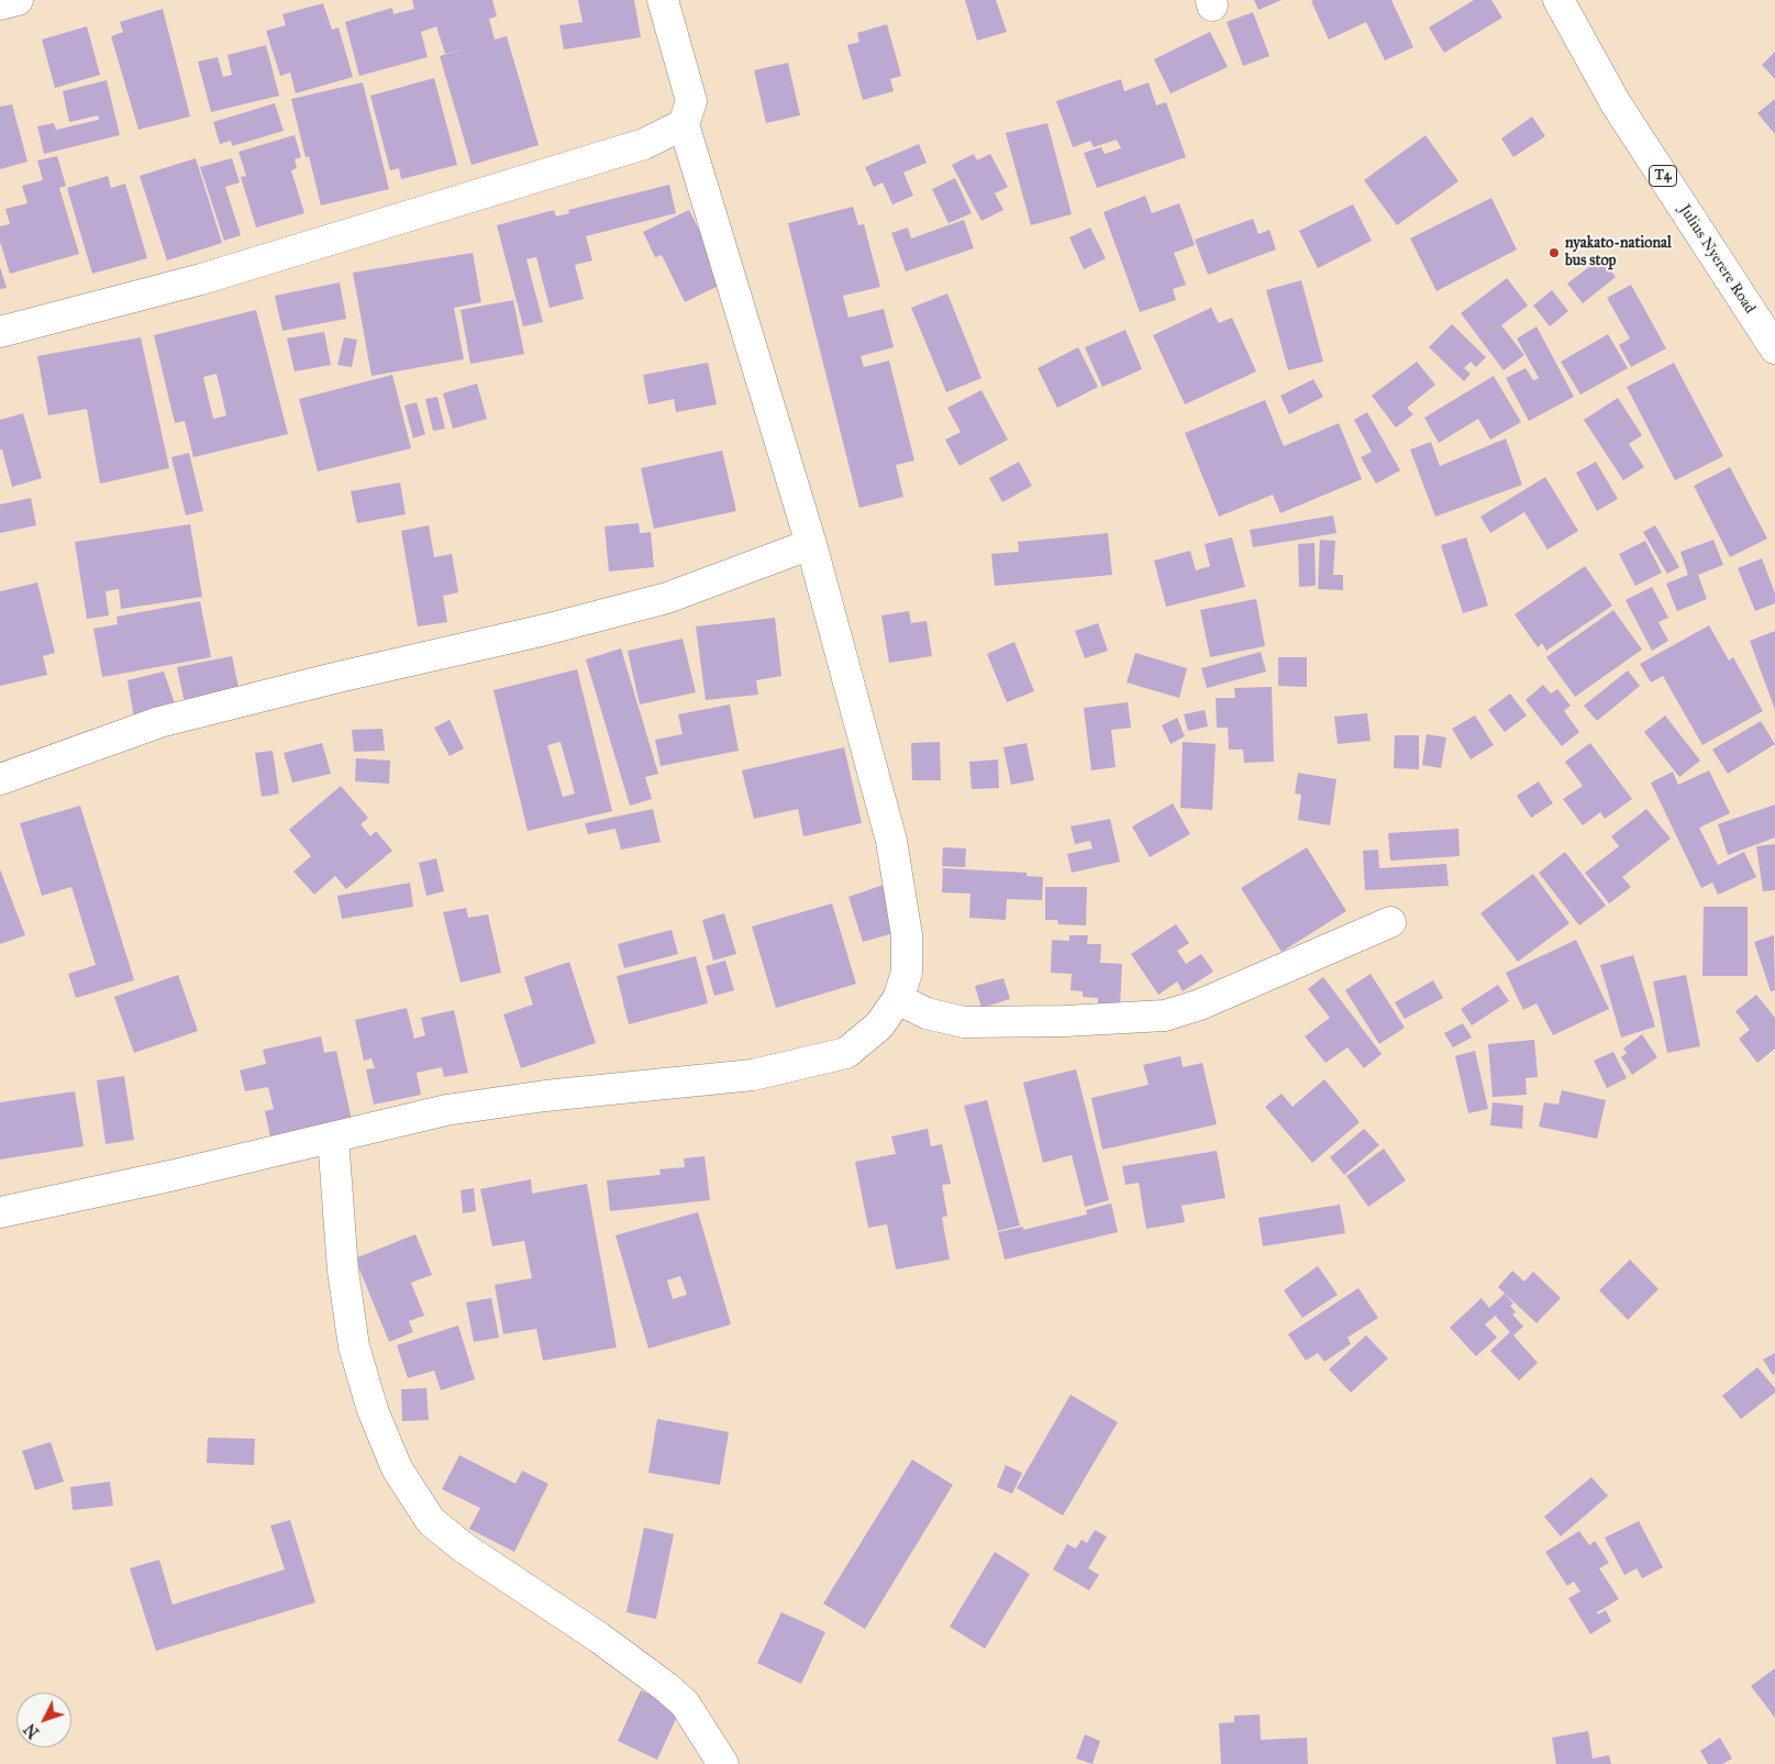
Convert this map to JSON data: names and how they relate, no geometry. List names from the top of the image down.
{
  "streets": {
    "main road": ["T4", "Julius Nyerere Road"]
  },
  "places": ["nyakato-national bus stop"],
  "north": "bottom left"
}
